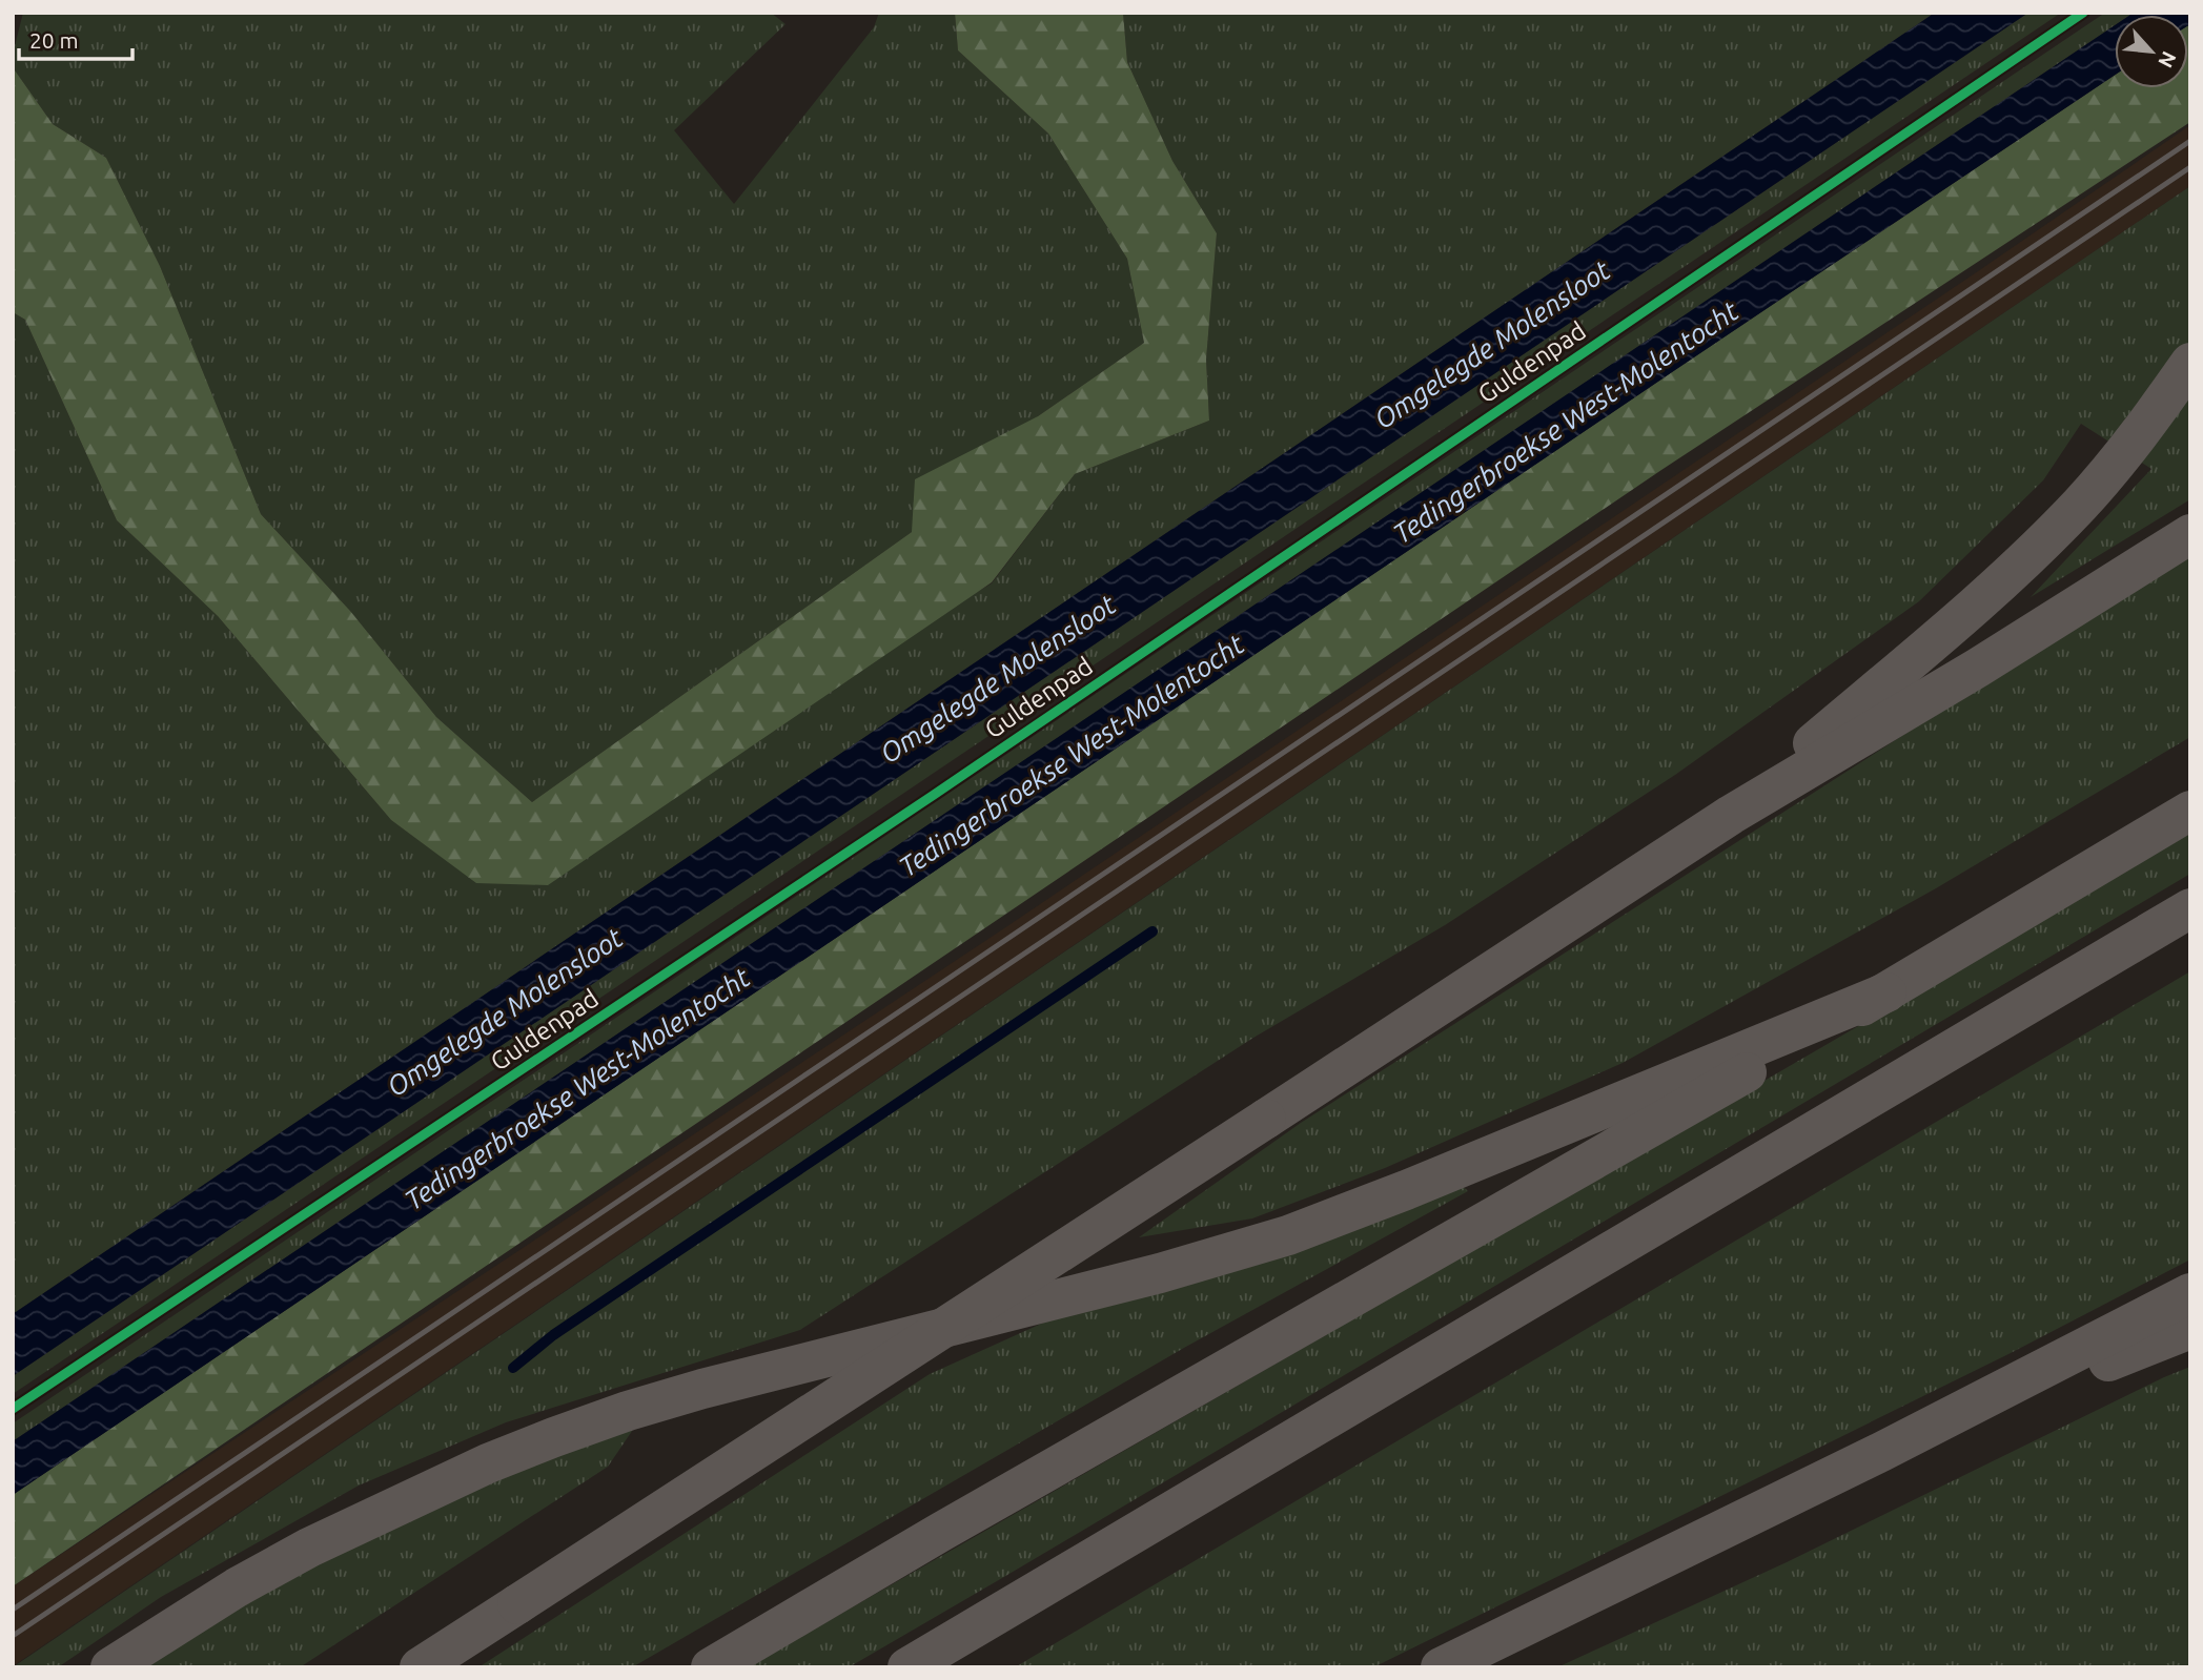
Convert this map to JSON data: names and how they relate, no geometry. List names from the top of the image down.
{
  "streets": {
    "cycle path": ["Guldenpad"]
  },
  "water": ["Omgelegde Molensloot", "Tedingerbroekse West-Molentocht"],
  "scale_bar": "20 m",
  "north": "bottom right"
}
